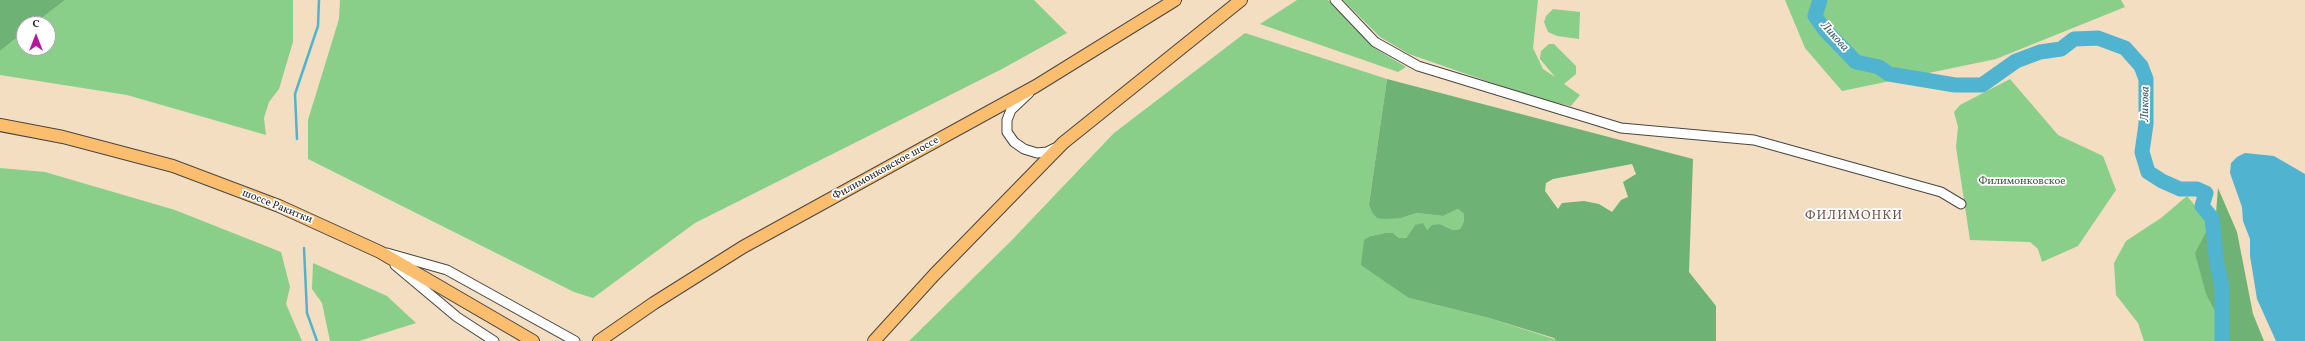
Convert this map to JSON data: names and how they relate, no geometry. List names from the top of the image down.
{
  "streets": {
    "main road": ["Филимонковское шоссе", "шоссе Ракитки"]
  },
  "districts": ["ФИЛИМОНКИ"],
  "water": ["Ликова"],
  "parks": ["Филимонковское"],
  "north": "top"
}
